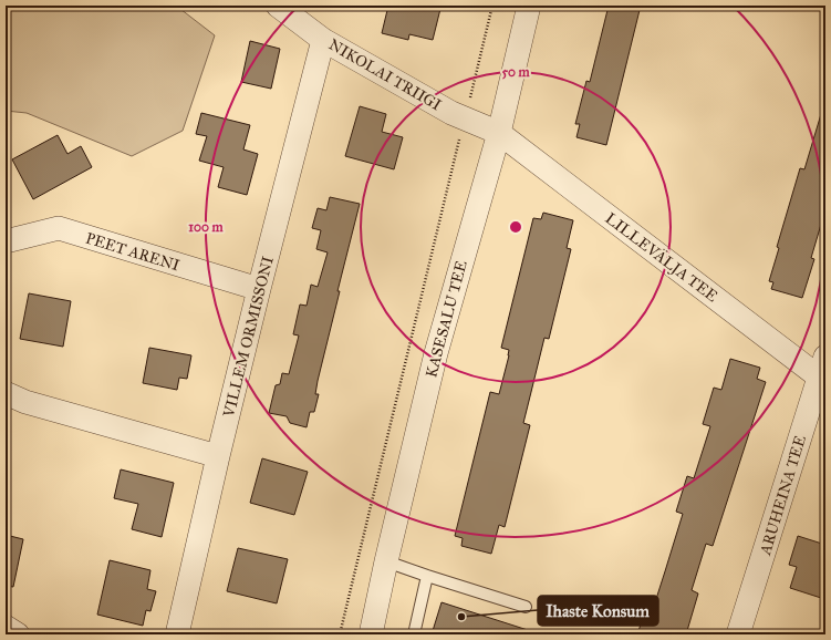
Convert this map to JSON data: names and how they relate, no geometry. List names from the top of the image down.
{
  "streets": {
    "street": [
      "NIKOLAI TRIIGI",
      "PEET ARENI",
      "LILLEVÄLJA TEE",
      "KASESALU TEE",
      "VILLEM ORMISSONI",
      "ARUHEINA TEE"
    ]
  },
  "crossings": [
    ["NIKOLAI TRIIGI", "LILLEVÄLJA TEE"],
    ["NIKOLAI TRIIGI", "KASESALU TEE"],
    ["NIKOLAI TRIIGI", "VILLEM ORMISSONI"],
    ["PEET ARENI", "VILLEM ORMISSONI"],
    ["LILLEVÄLJA TEE", "KASESALU TEE"],
    ["LILLEVÄLJA TEE", "ARUHEINA TEE"]
  ],
  "places": ["Ihaste Konsum"],
  "rings": ["50 m", "100 m"]
}
